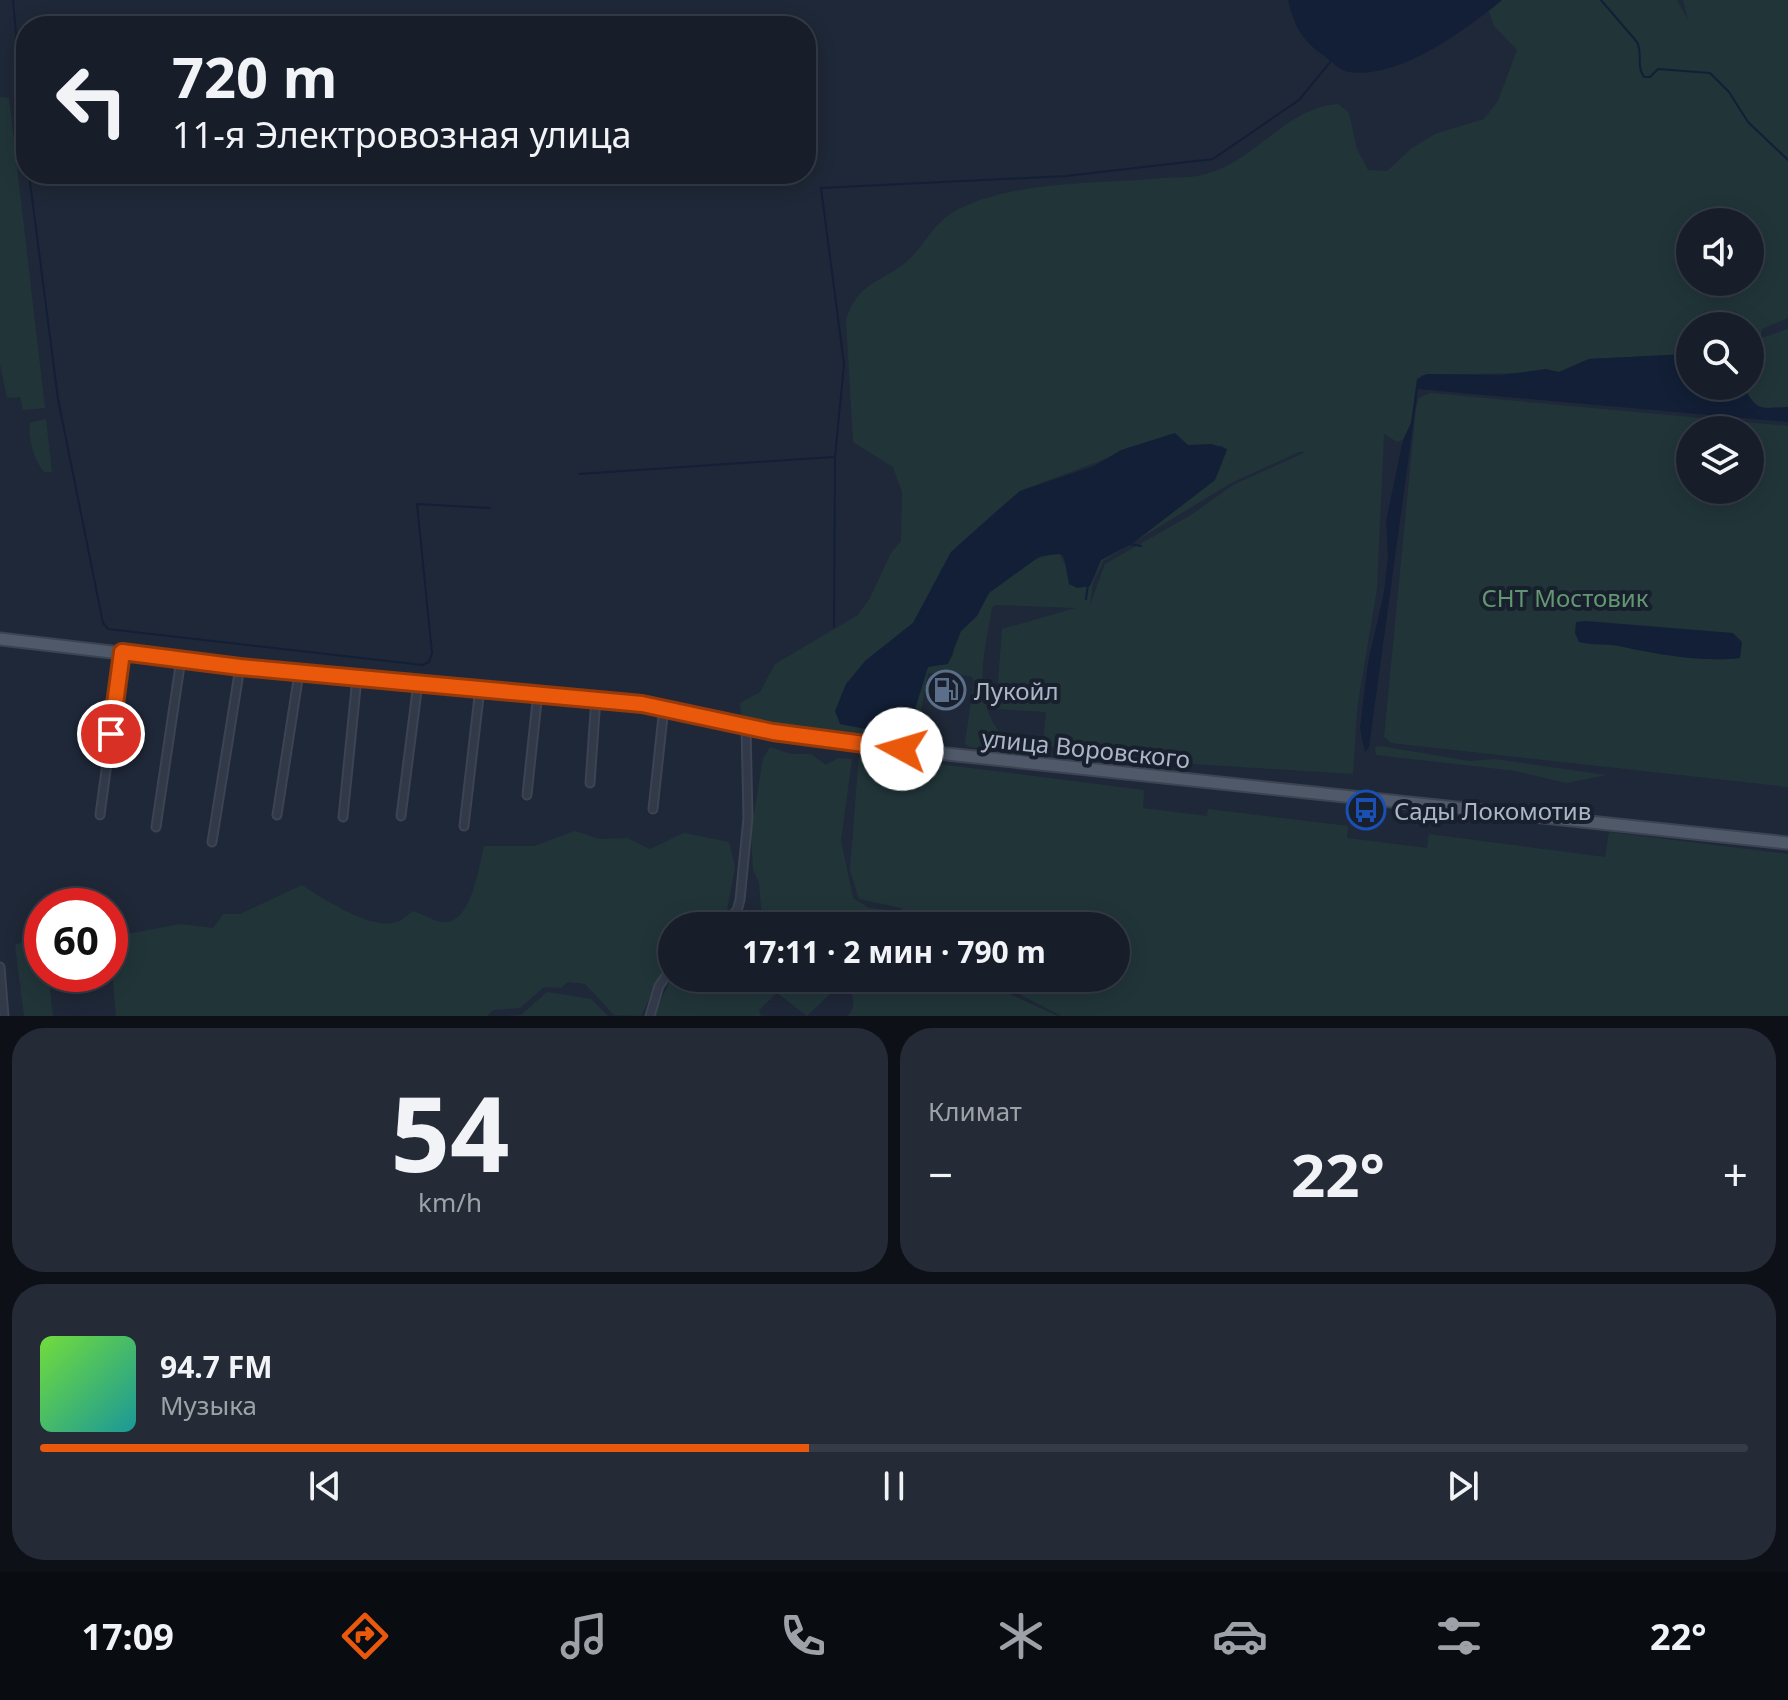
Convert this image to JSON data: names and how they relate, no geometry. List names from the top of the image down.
{
  "streets": {
    "main road": ["улица Воровского"]
  },
  "parks": ["СНТ Мостовик"],
  "places": {
    "fuel station": ["Лукойл"],
    "bus stop": ["Сады Локомотив"]
  },
  "page": {
    "turn": ["720 m", "11-я Электровозная улица"],
    "limit": "60",
    "trip": "17:11 · 2 мин · 790 m",
    "tile": [
      ["54", "km/h"],
      "Климат"
    ],
    "heat": ["−", "22°", "+"],
    "song": ["94.7 FM", "Музыка"],
    "tabs": ["17:09", "22°"]
  }
}
